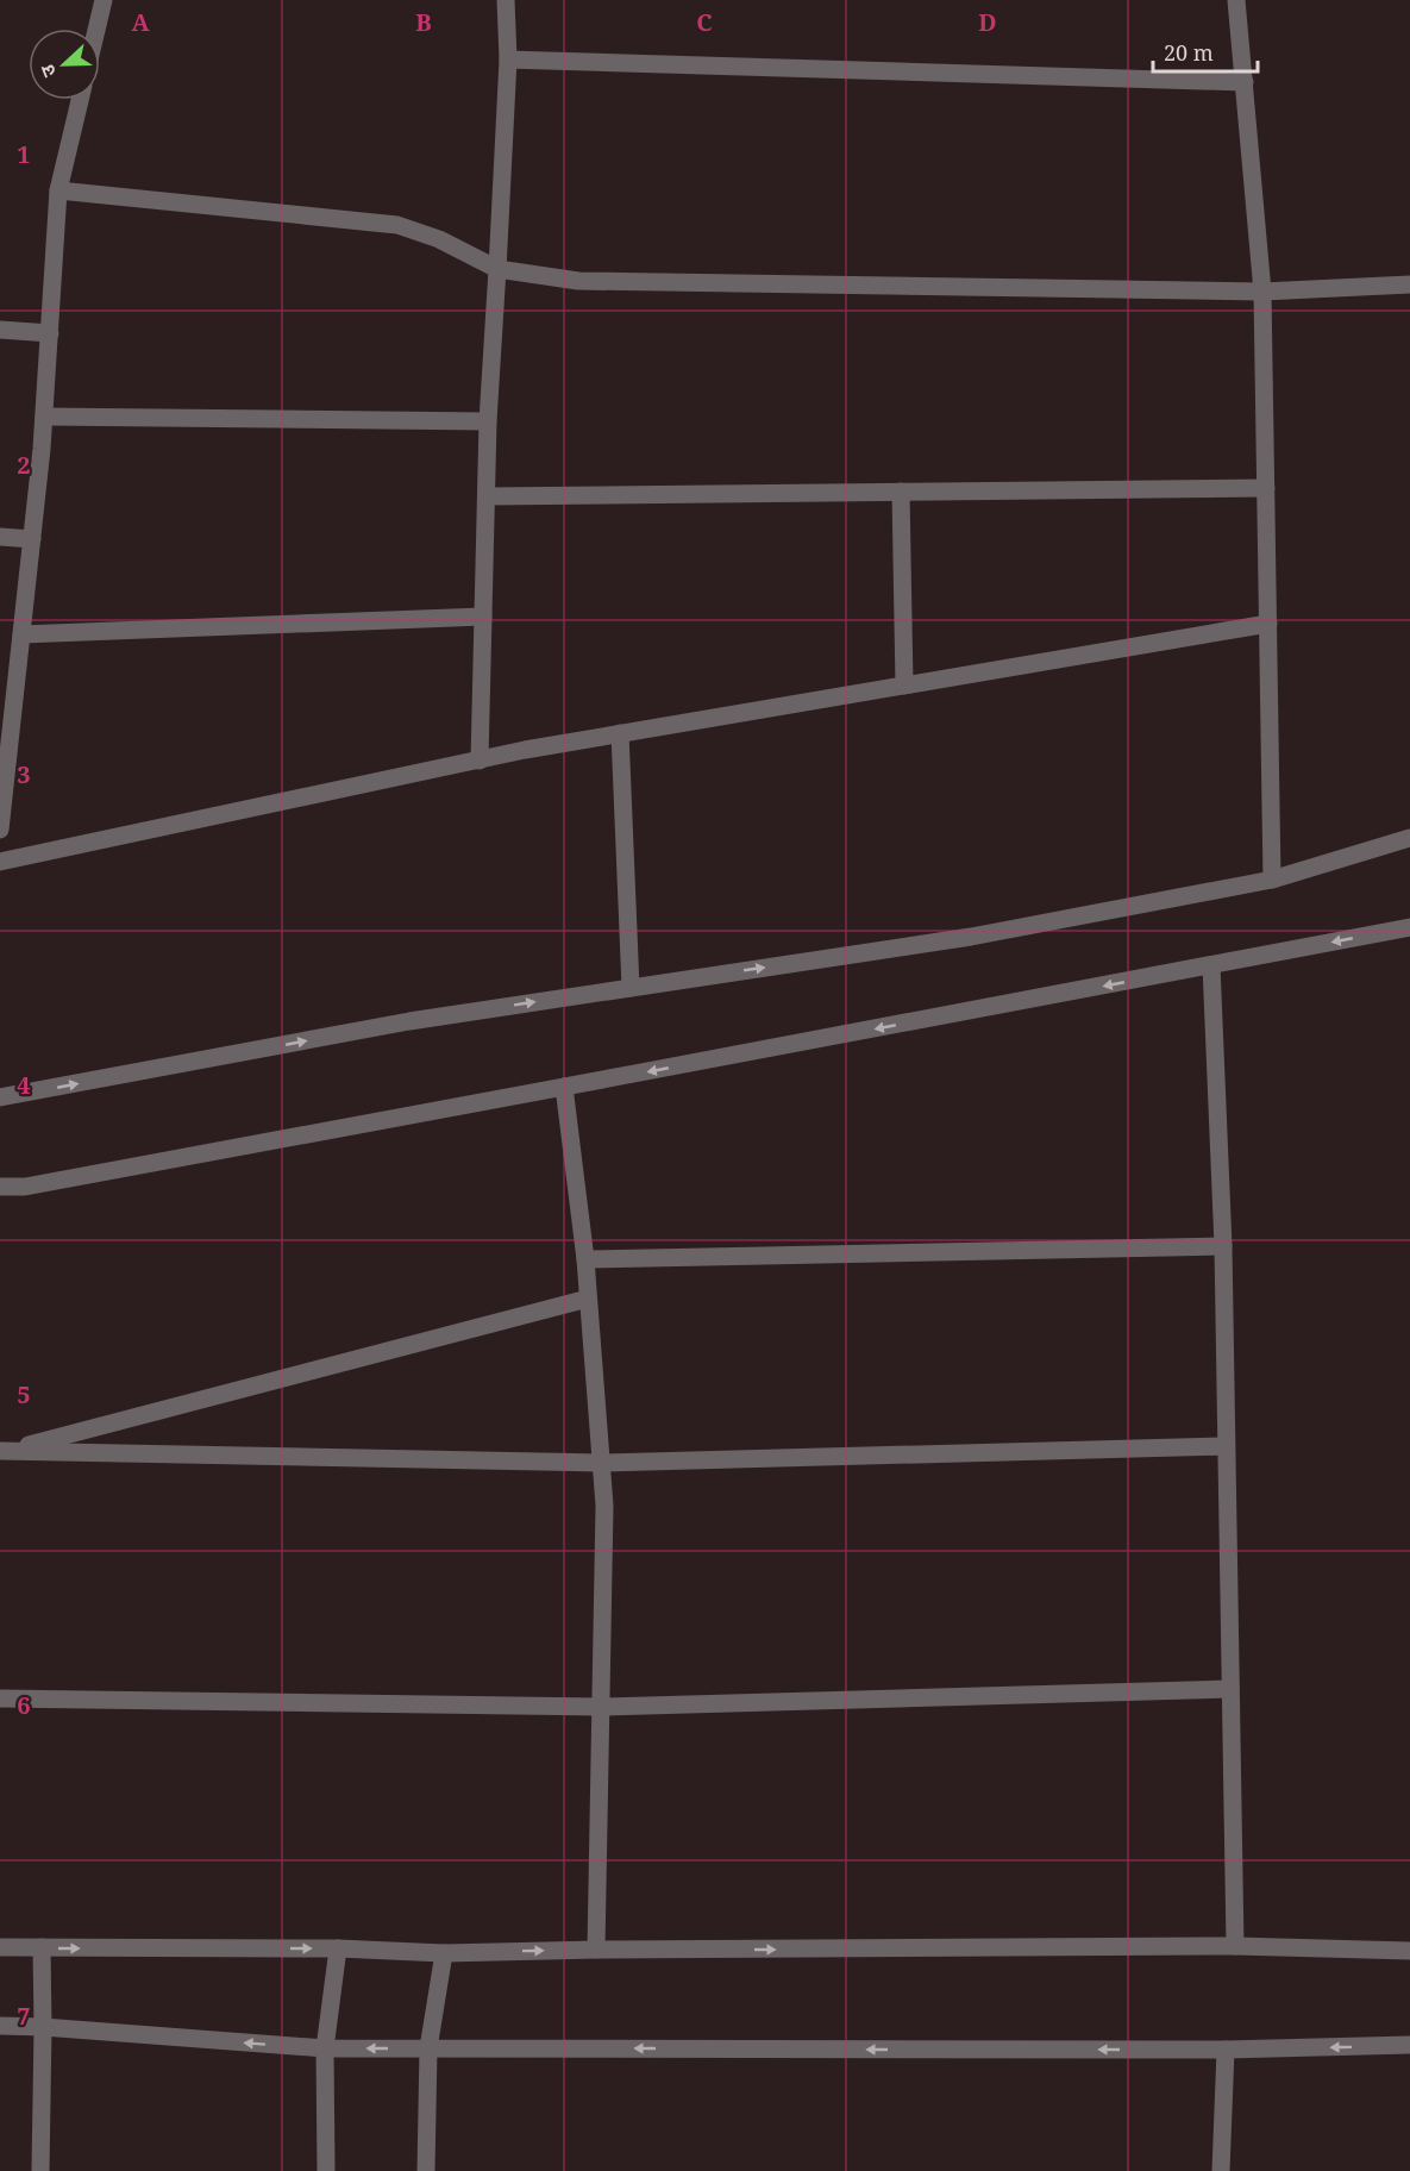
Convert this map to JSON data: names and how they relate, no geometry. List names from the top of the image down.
{
  "scale_bar": "20 m",
  "north": "left",
  "grid": {
    "columns": [
      "A",
      "B",
      "C",
      "D"
    ],
    "rows": [
      "1",
      "2",
      "3",
      "4",
      "5",
      "6",
      "7"
    ]
  }
}
